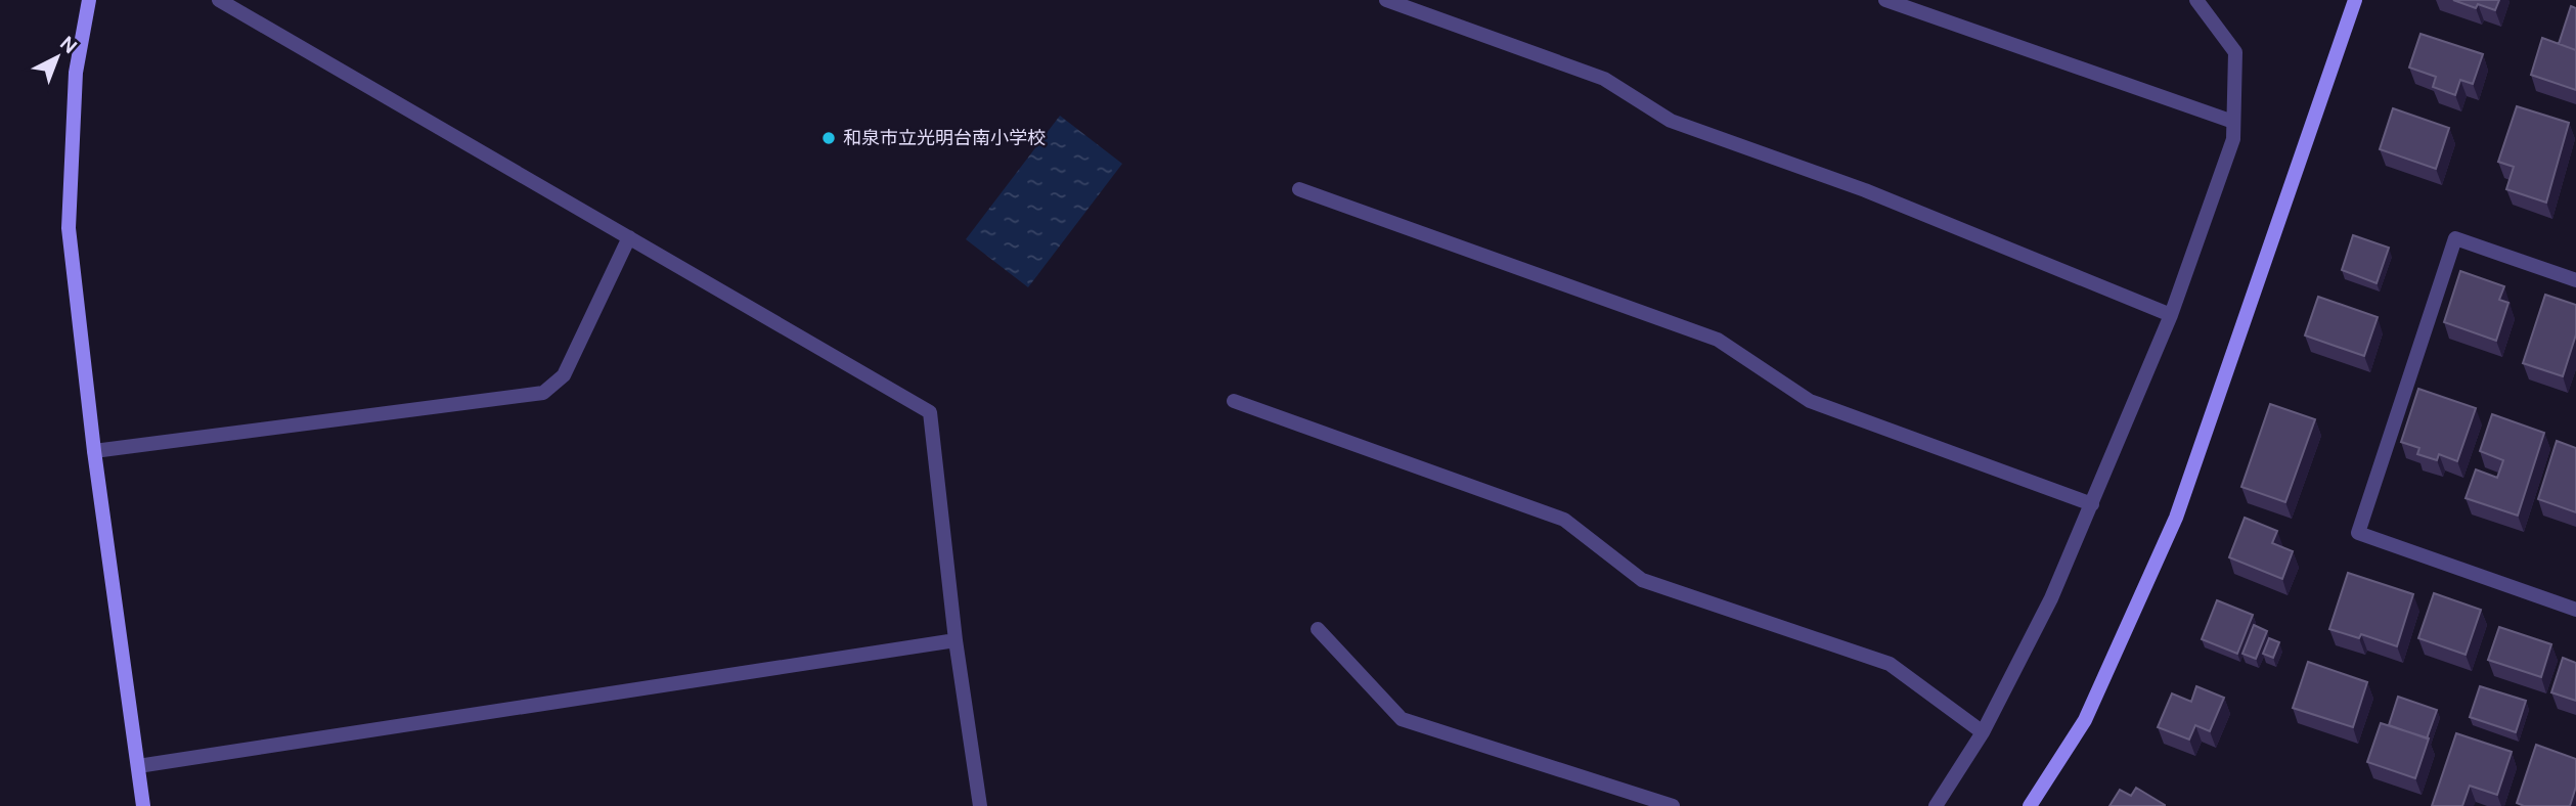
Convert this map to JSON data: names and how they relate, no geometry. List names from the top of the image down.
{
  "places": ["和泉市立光明台南小学校"],
  "north": "top right"
}
